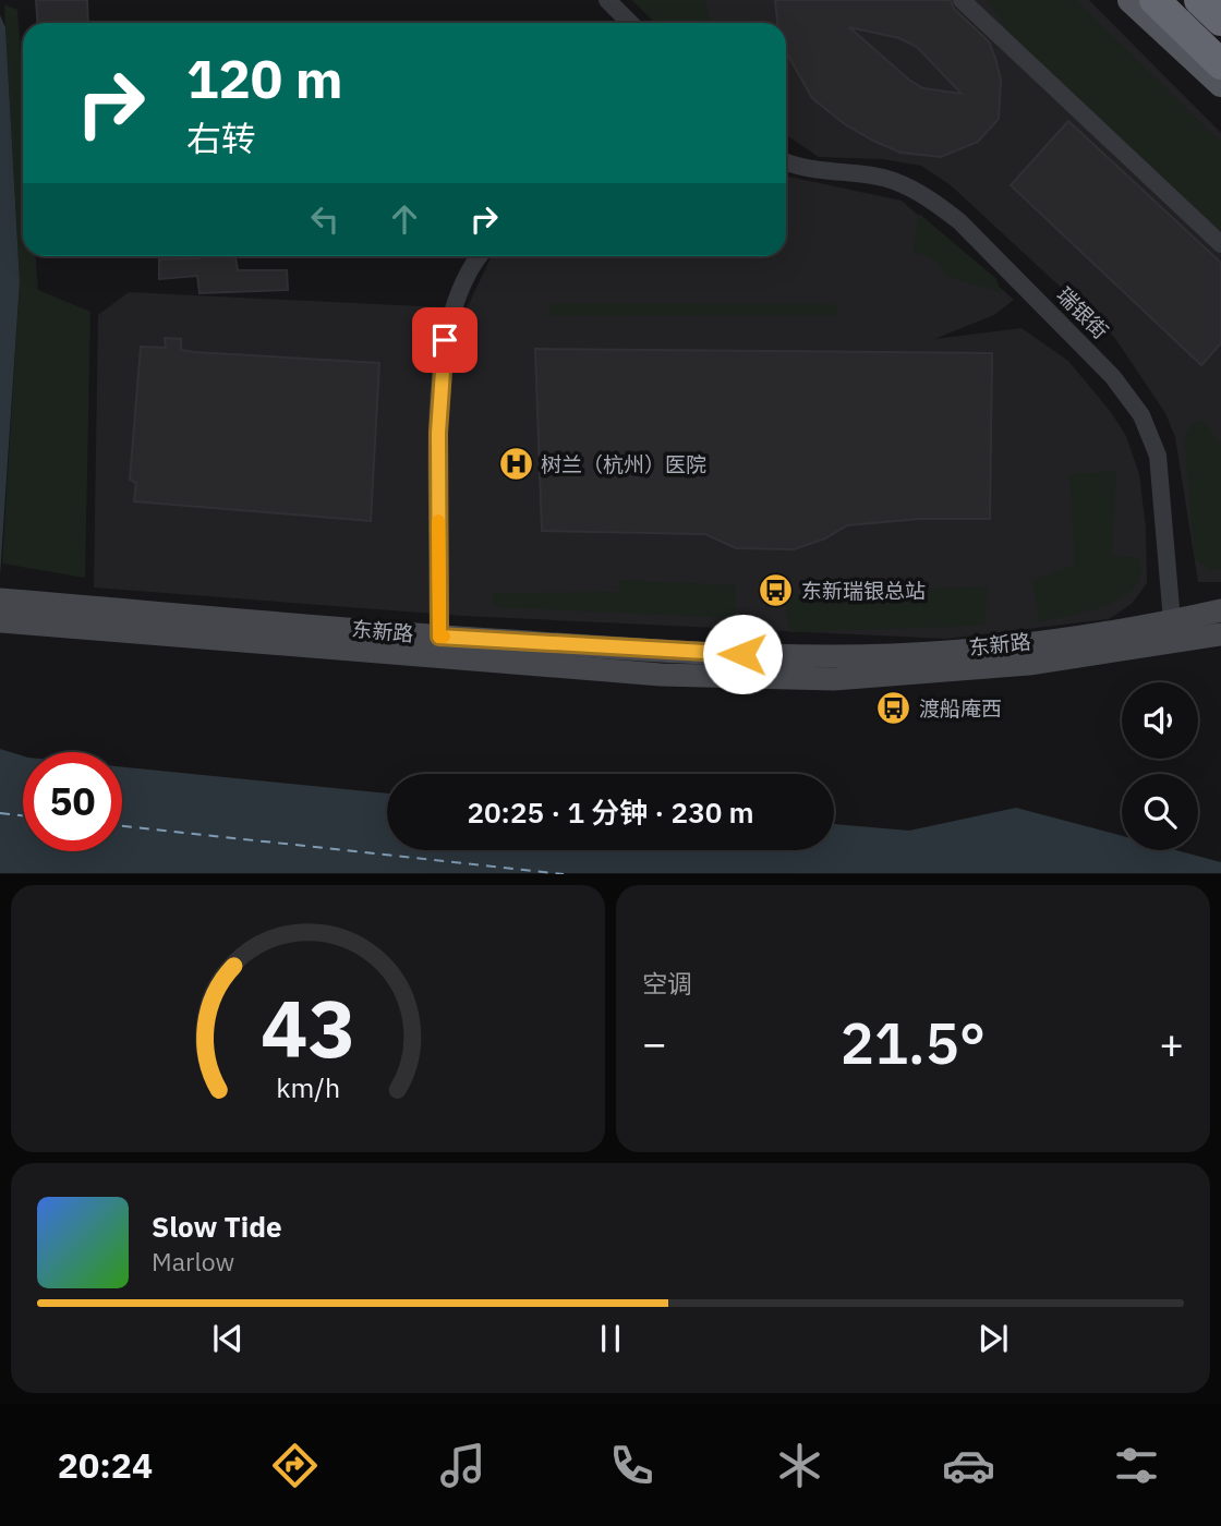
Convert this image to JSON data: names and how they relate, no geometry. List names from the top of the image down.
{
  "streets": {
    "main road": ["东新路"],
    "street": ["瑞银街"]
  },
  "crossings": [
    ["瑞银街", "东新路"]
  ],
  "places": {
    "hospital": ["树兰（杭州）医院"],
    "bus stop": ["东新瑞银总站", "渡船庵西"]
  },
  "page": {
    "turn": ["120 m", "右转"],
    "limit": "50",
    "trip": "20:25 · 1 分钟 · 230 m",
    "tile": "空调",
    "heat": ["−", "21.5°", "+"],
    "song": ["Slow Tide", "Marlow"],
    "tabs": "20:24",
    "gauge": ["43", "km/h"]
  }
}
